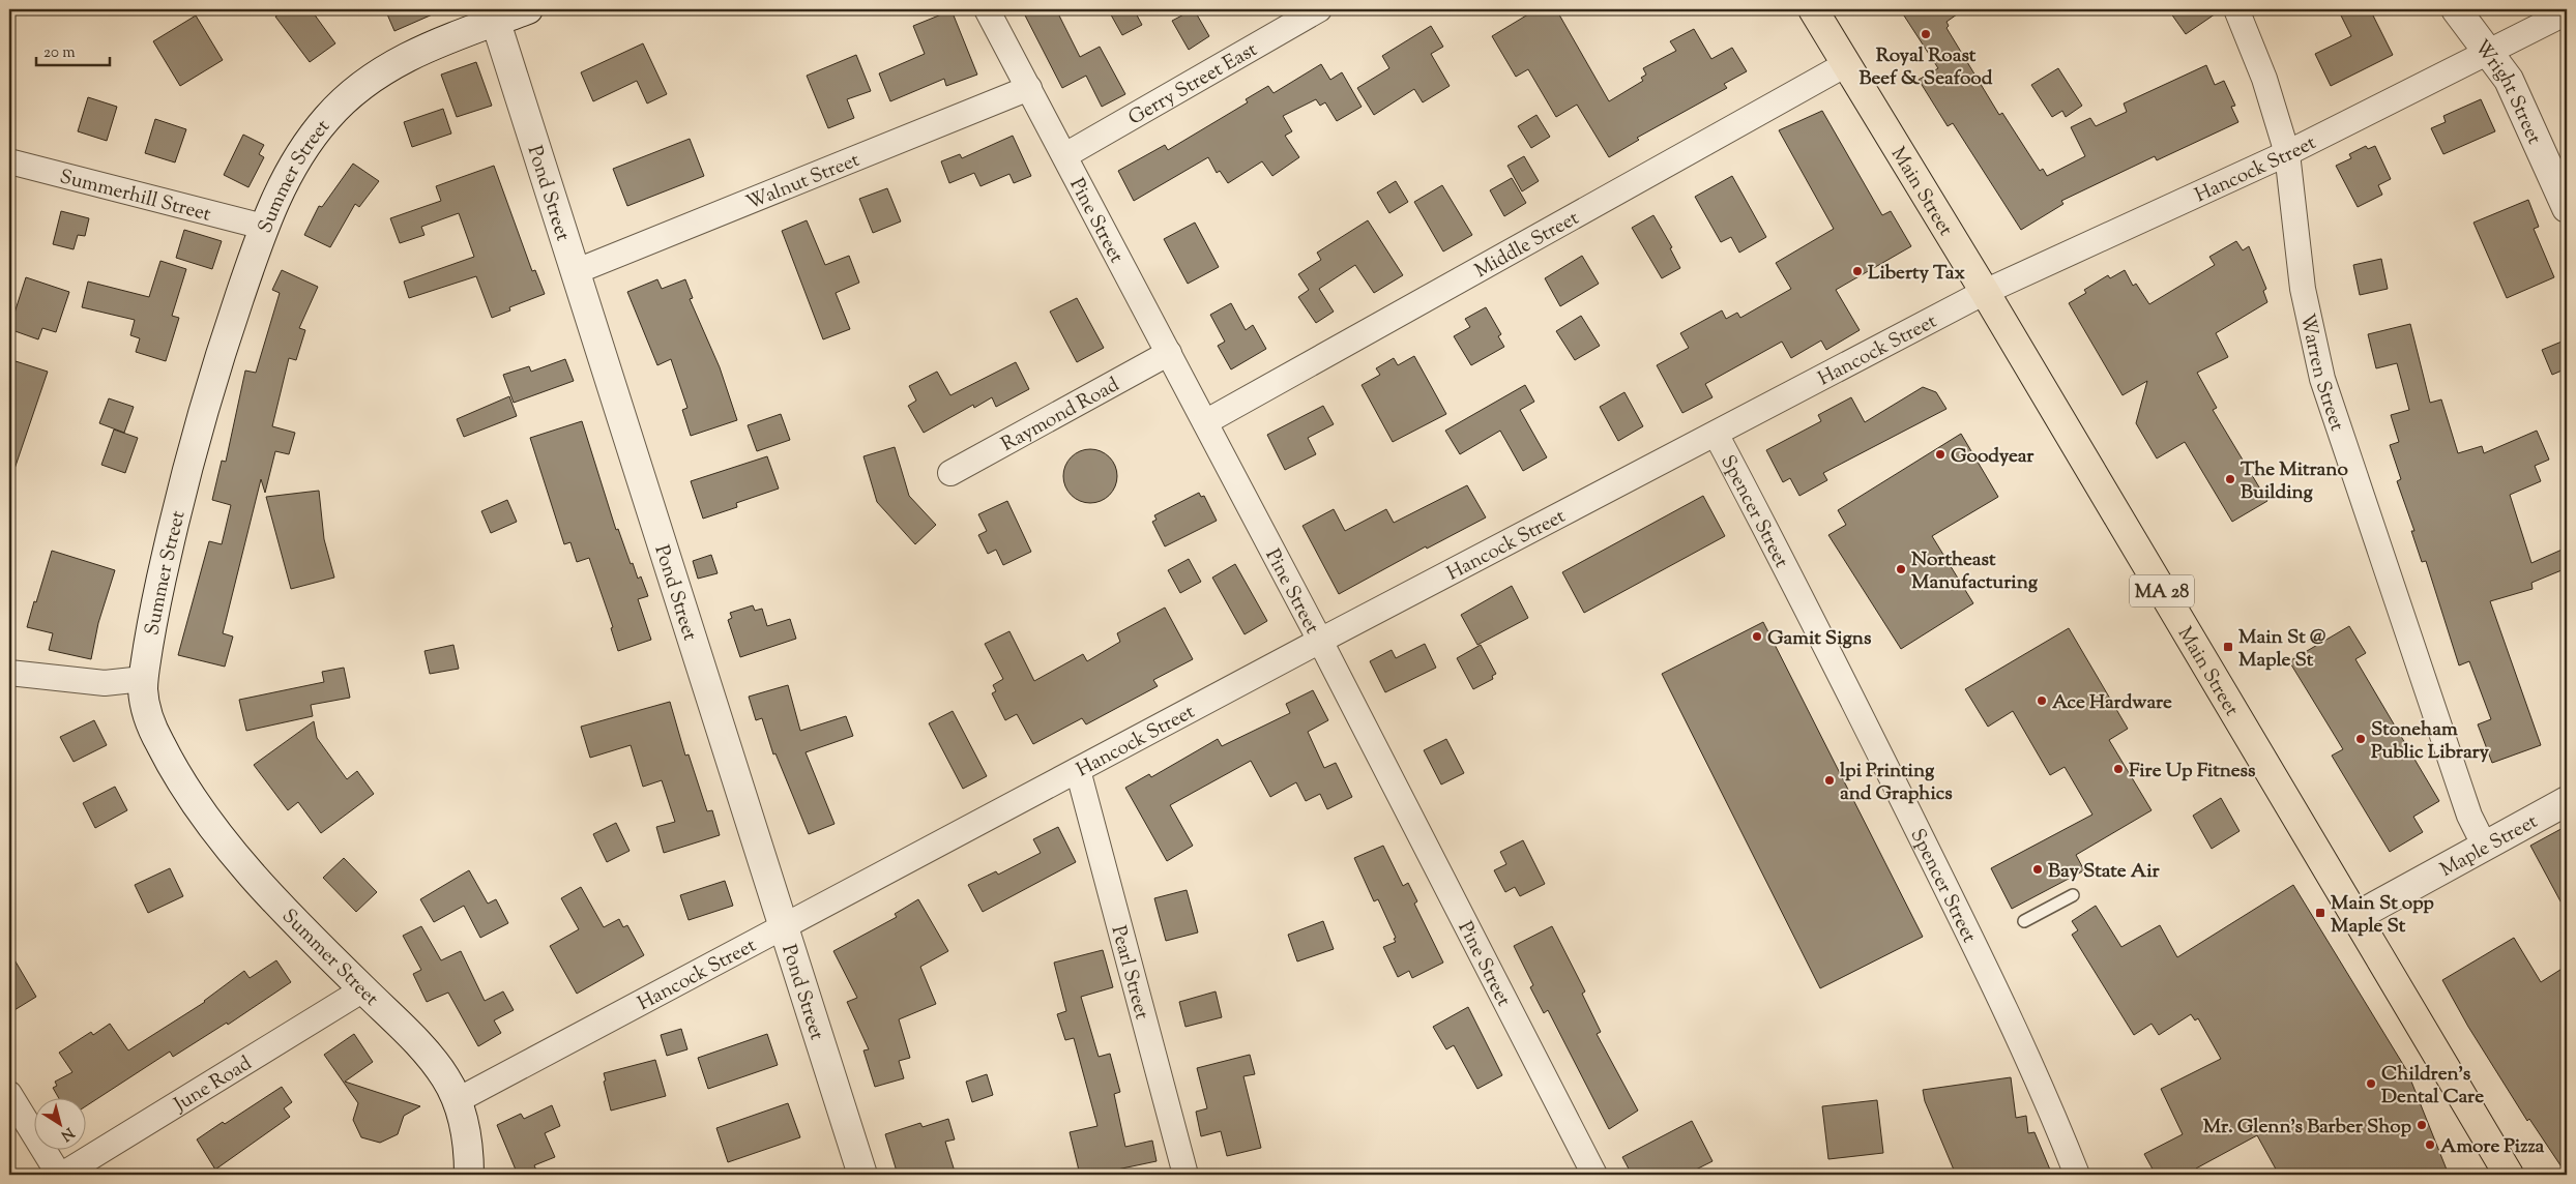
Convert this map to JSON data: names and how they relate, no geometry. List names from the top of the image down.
{
  "streets": {
    "main road": ["Main Street", "MA 28"],
    "street": [
      "Gerry Street East",
      "Wright Street",
      "Hancock Street",
      "Summer Street",
      "Walnut Street",
      "Pond Street",
      "Summerhill Street",
      "Pine Street",
      "Middle Street",
      "Warren Street",
      "Raymond Road",
      "Spencer Street",
      "Maple Street",
      "Pearl Street",
      "June Road"
    ]
  },
  "crossings": [
    ["Gerry Street East", "Pine Street"],
    ["Wright Street", "Hancock Street"],
    ["Hancock Street", "Summer Street"],
    ["Hancock Street", "Main Street"],
    ["Hancock Street", "Pond Street"],
    ["Hancock Street", "Pine Street"],
    ["Hancock Street", "Warren Street"],
    ["Hancock Street", "Spencer Street"],
    ["Hancock Street", "Pearl Street"],
    ["Summer Street", "Pond Street"],
    ["Summer Street", "Summerhill Street"],
    ["Summer Street", "June Road"],
    ["Walnut Street", "Pond Street"],
    ["Walnut Street", "Pine Street"],
    ["Main Street", "Middle Street"],
    ["Main Street", "Maple Street"],
    ["Pine Street", "Middle Street"],
    ["Pine Street", "Raymond Road"],
    ["Warren Street", "Maple Street"]
  ],
  "places": {
    "other": [
      "Royal Roast Beef & Seafood",
      "Liberty Tax",
      "Goodyear",
      "The Mitrano Building",
      "Northeast Manufacturing",
      "Gamit Signs",
      "Ace Hardware",
      "Stoneham Public Library",
      "Fire Up Fitness",
      "lpi Printing and Graphics",
      "Bay State Air",
      "Children's Dental Care",
      "Mr. Glenn's Barber Shop",
      "Amore Pizza"
    ],
    "transit": ["Main St @ Maple St", "Main St opp Maple St"]
  },
  "scale_bar": "20 m",
  "north": "bottom right"
}
